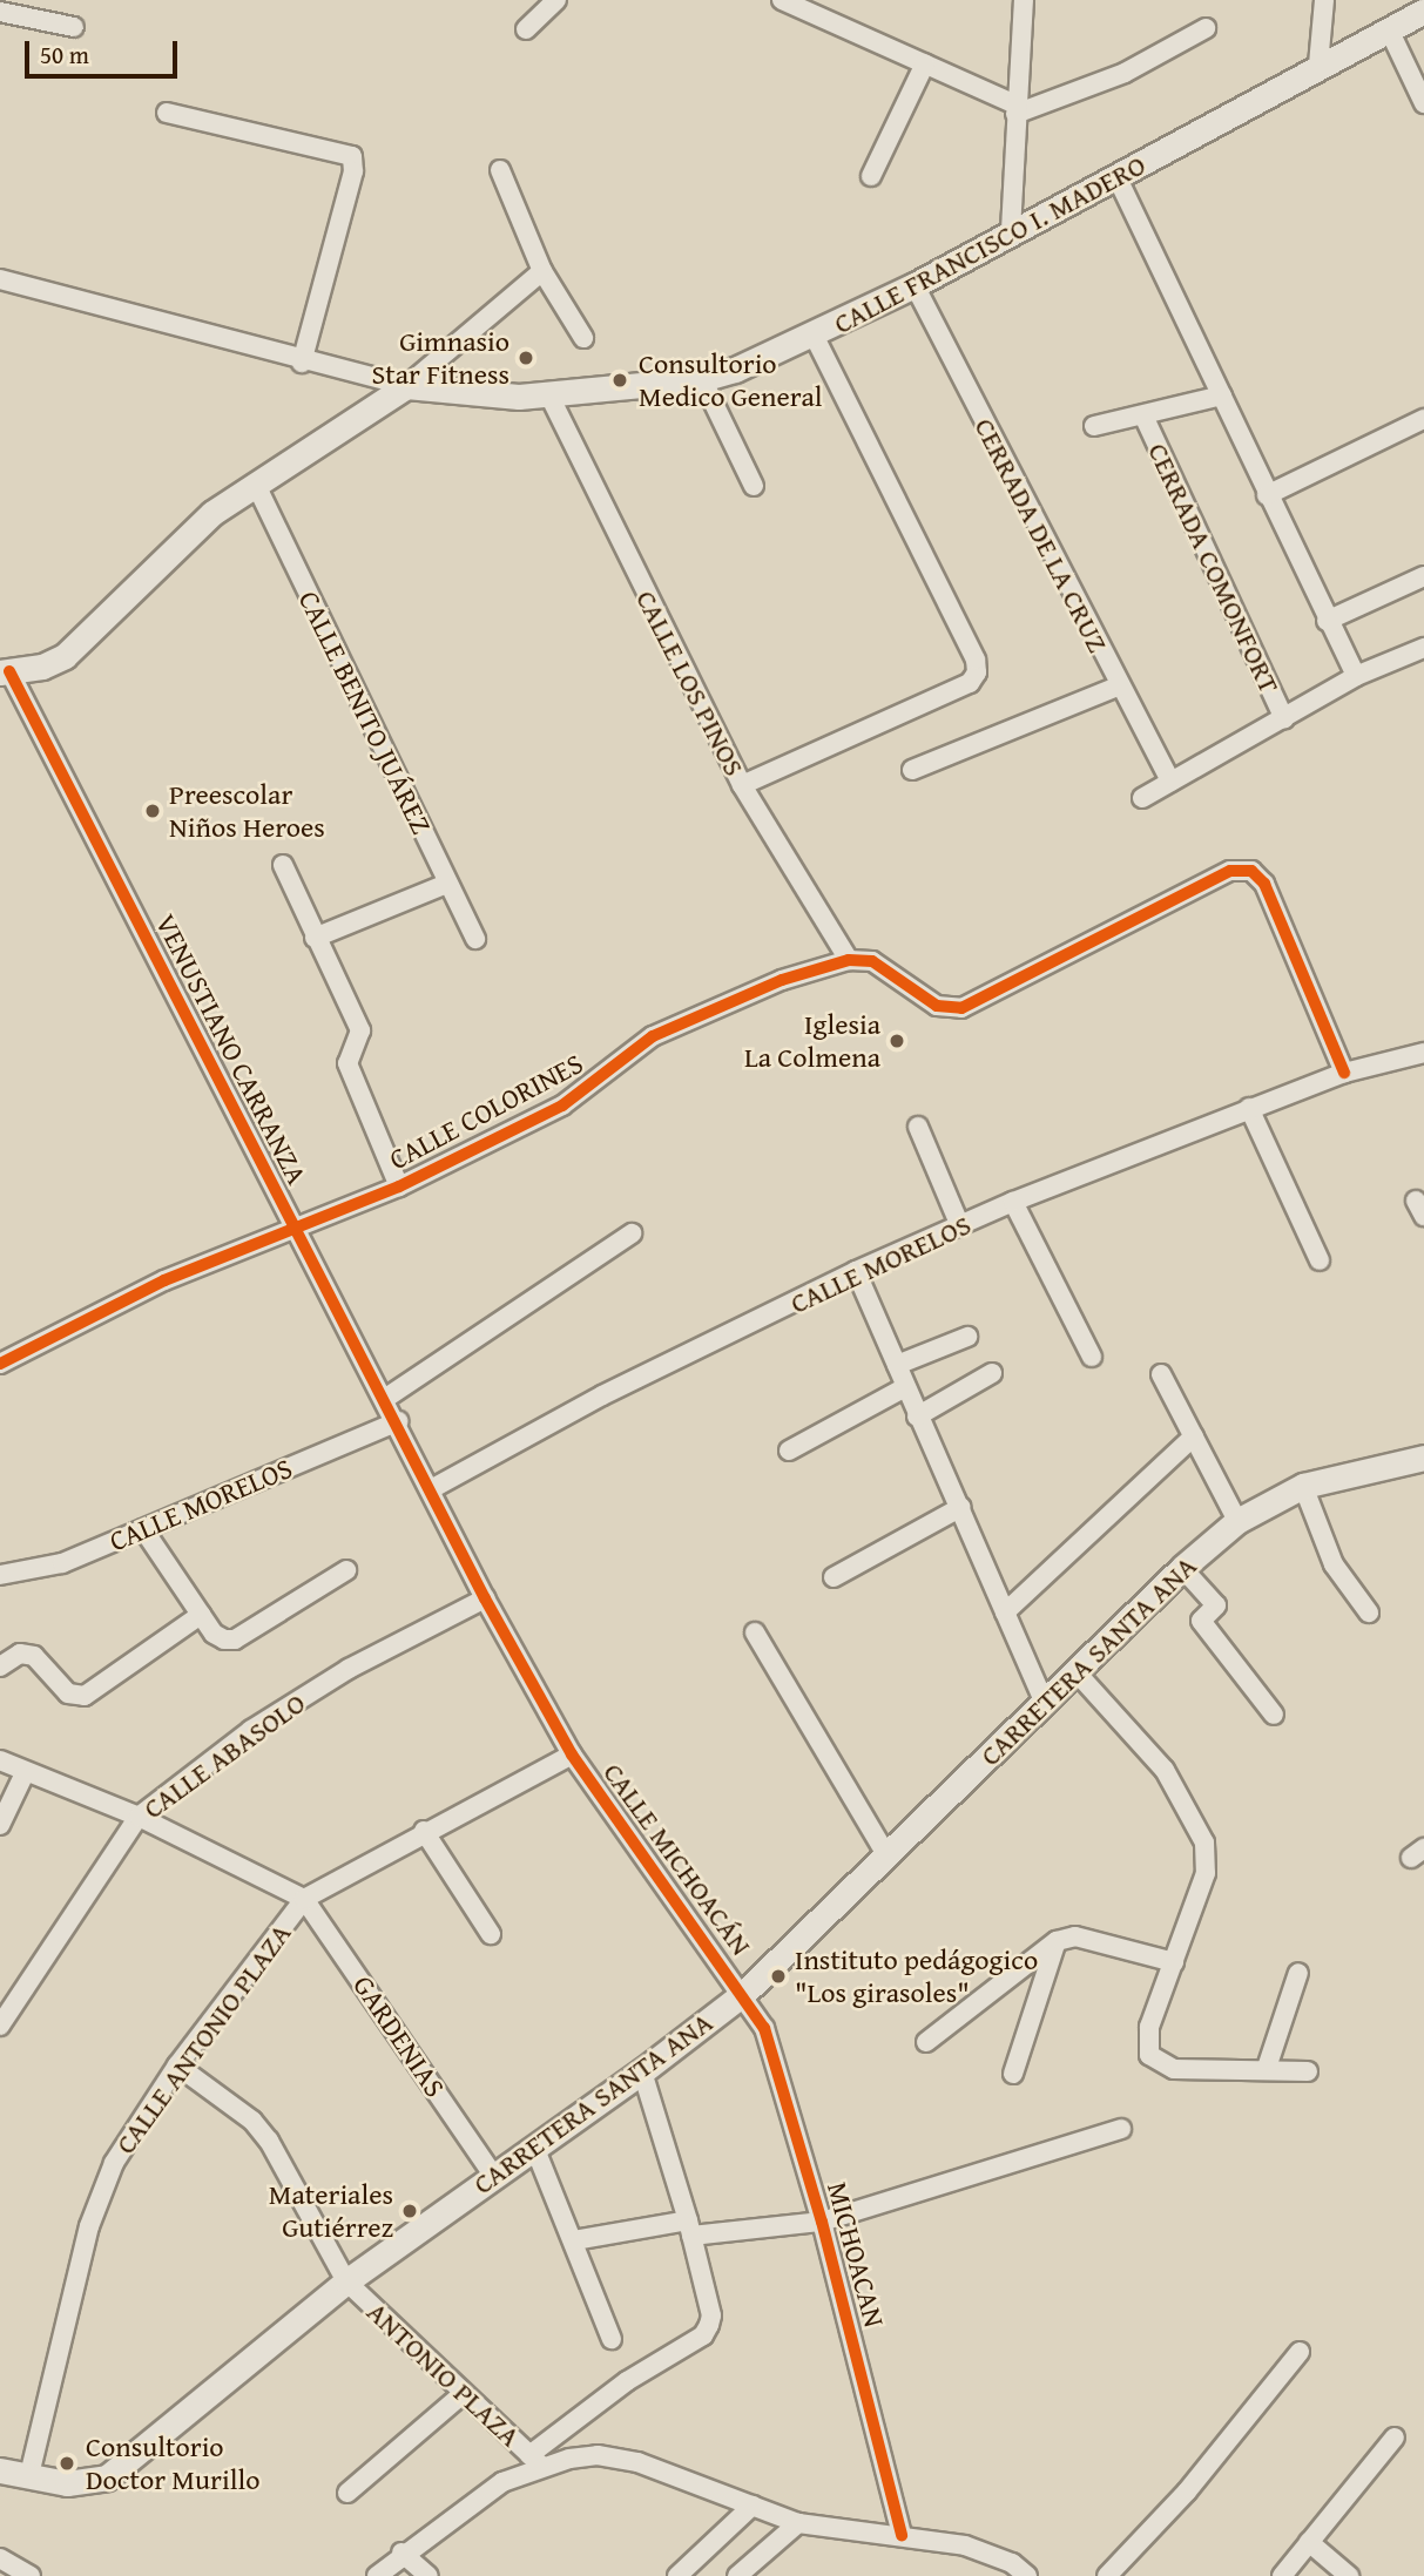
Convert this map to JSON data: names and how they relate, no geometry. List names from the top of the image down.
{
  "streets": {
    "main road": ["CALLE FRANCISCO I. MADERO", "CARRETERA SANTA ANA"],
    "street": [
      "CERRADA DE LA CRUZ",
      "CERRADA COMONFORT",
      "CALLE LOS PINOS",
      "CALLE BENITO JUÁREZ",
      "VENUSTIANO CARRANZA",
      "CALLE COLORINES",
      "CALLE MORELOS",
      "CALLE ABASOLO",
      "CALLE MICHOACÁN",
      "GARDENIAS",
      "CALLE ANTONIO PLAZA",
      "MICHOACAN",
      "ANTONIO PLAZA"
    ]
  },
  "crossings": [
    ["CALLE FRANCISCO I. MADERO", "CERRADA DE LA CRUZ"],
    ["CALLE FRANCISCO I. MADERO", "CALLE LOS PINOS"],
    ["CALLE LOS PINOS", "CALLE COLORINES"],
    ["VENUSTIANO CARRANZA", "CALLE COLORINES"],
    ["VENUSTIANO CARRANZA", "CALLE MORELOS"],
    ["VENUSTIANO CARRANZA", "CALLE ABASOLO"],
    ["VENUSTIANO CARRANZA", "CALLE MICHOACÁN"],
    ["VENUSTIANO CARRANZA", "CALLE ANTONIO PLAZA"],
    ["CARRETERA SANTA ANA", "CALLE MICHOACÁN"],
    ["CARRETERA SANTA ANA", "GARDENIAS"],
    ["CARRETERA SANTA ANA", "CALLE ANTONIO PLAZA"],
    ["CARRETERA SANTA ANA", "MICHOACAN"],
    ["CARRETERA SANTA ANA", "ANTONIO PLAZA"],
    ["CALLE MICHOACÁN", "CALLE ANTONIO PLAZA"],
    ["CALLE MICHOACÁN", "MICHOACAN"],
    ["GARDENIAS", "CALLE ANTONIO PLAZA"],
    ["CALLE ANTONIO PLAZA", "ANTONIO PLAZA"]
  ],
  "places": [
    "Gimnasio Star Fitness",
    "Consultorio Medico General",
    "Preescolar Niños Heroes",
    "Iglesia La Colmena",
    "Instituto pedágogico \"Los girasoles\"",
    "Materiales Gutiérrez",
    "Consultorio Doctor Murillo"
  ],
  "scale_bar": "50 m"
}
